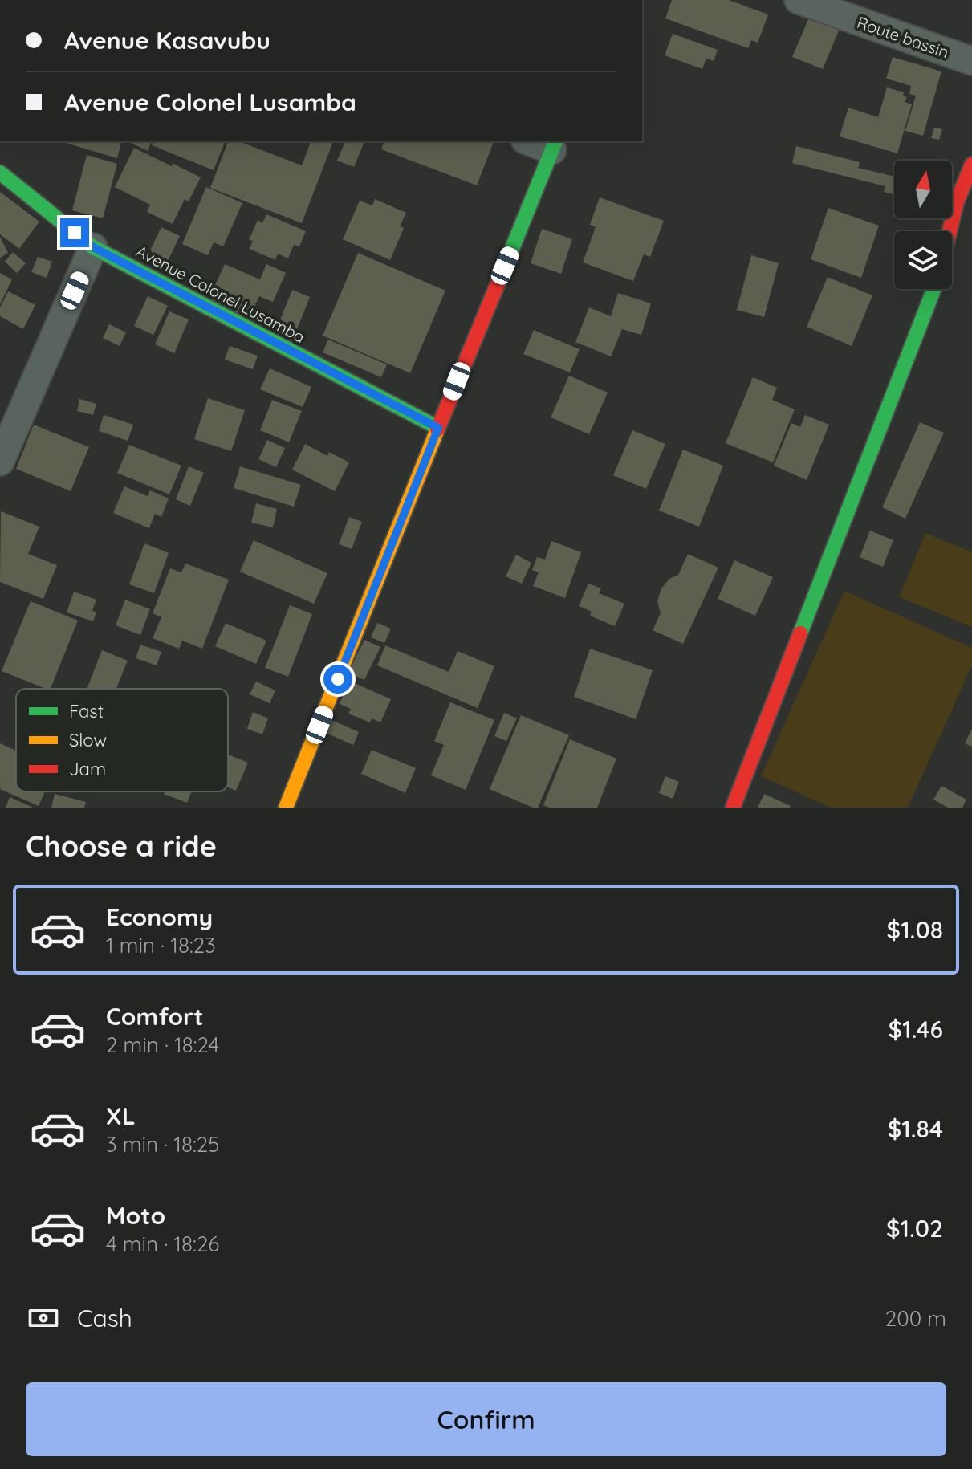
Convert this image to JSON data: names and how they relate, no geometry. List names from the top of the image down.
{
  "streets": {
    "street": ["Route bassin", "Avenue Colonel Lusamba"]
  },
  "legend": ["Fast", "Slow", "Jam"],
  "north": "top",
  "page": {
    "banner": ["Avenue Kasavubu", "Avenue Colonel Lusamba"],
    "heading": "Choose a ride",
    "list": [
      {
        "name": "Economy",
        "note": "1 min · 18:23",
        "value": "$1.08"
      },
      {
        "name": "Comfort",
        "note": "2 min · 18:24",
        "value": "$1.46"
      },
      {
        "name": "XL",
        "note": "3 min · 18:25",
        "value": "$1.84"
      },
      {
        "name": "Moto",
        "note": "4 min · 18:26",
        "value": "$1.02"
      }
    ],
    "pay": ["Cash", "200 m"],
    "buttons": "Confirm"
  }
}
